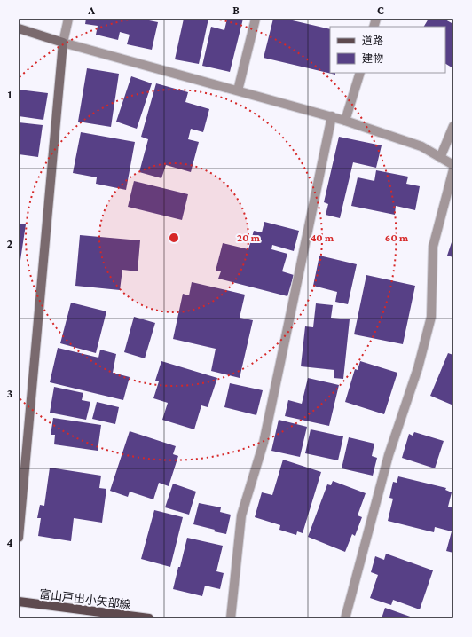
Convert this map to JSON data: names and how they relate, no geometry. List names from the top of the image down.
{
  "streets": {
    "main road": ["富山戸出小矢部線"]
  },
  "legend": ["道路", "建物"],
  "grid": {
    "columns": ["A", "B", "C"],
    "rows": [
      "1",
      "2",
      "3",
      "4"
    ]
  },
  "rings": ["20 m", "40 m", "60 m"]
}
